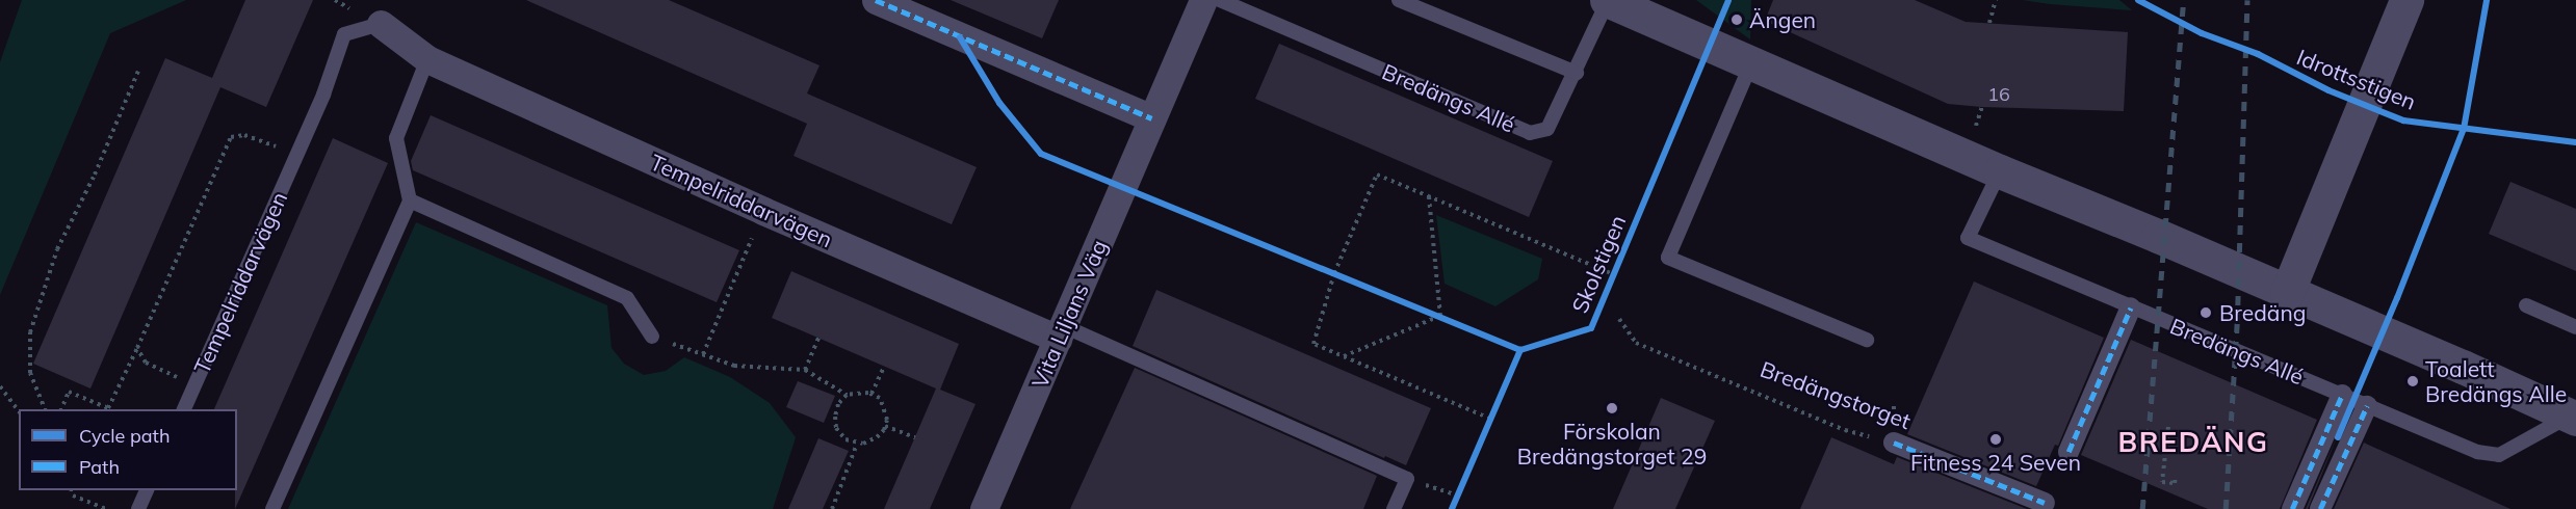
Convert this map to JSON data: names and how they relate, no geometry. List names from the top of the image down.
{
  "streets": {
    "street": [
      "Bredängs Allé",
      "Tempelriddarvägen",
      "Vita Liljans Väg",
      "Bredängstorget"
    ],
    "cycle path": ["Idrottsstigen", "Skolstigen"]
  },
  "crossings": [
    ["Tempelriddarvägen", "Vita Liljans Väg"]
  ],
  "districts": ["BREDÄNG"],
  "places": [
    "Ängen",
    "Bredäng",
    "Toalett Bredängs Alle",
    "Förskolan Bredängstorget 29",
    "Fitness 24 Seven"
  ],
  "house_numbers": ["16"],
  "legend": ["Cycle path", "Path"]
}
